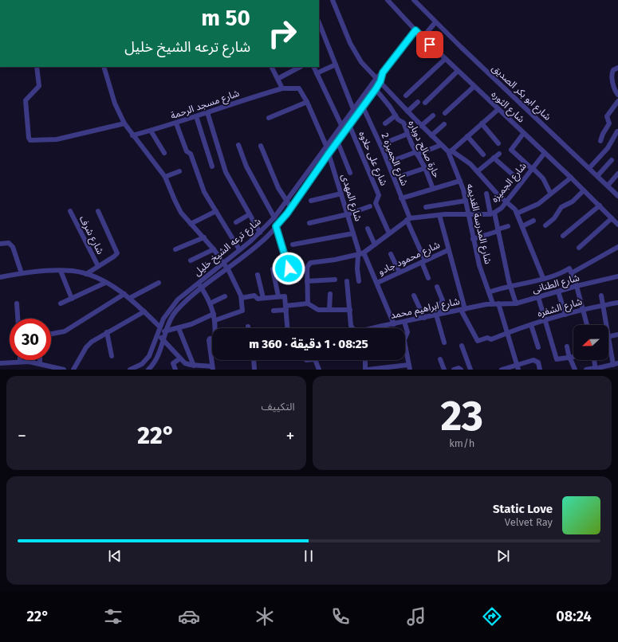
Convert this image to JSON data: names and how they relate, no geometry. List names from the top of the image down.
{
  "streets": {
    "street": [
      "شارع ابو بكر الصديق",
      "شارع مسجد الرحمة",
      "شارع الثوره",
      "حارة صالح دوباره",
      "شارع على حلاوه",
      "شارع الجميزه 2",
      "شارع الجميزه",
      "شارع المهدى",
      "شارع المدرسة القديمه",
      "شارع شرف",
      "شارع ترعه الشيخ خليل",
      "شارع محمود جادو",
      "شارع الطنانى",
      "شارع الشفره",
      "شارع ابراهيم محمد"
    ]
  },
  "crossings": [
    ["شارع مسجد الرحمة", "شارع المهدى"],
    ["شارع الثوره", "شارع الجميزه"],
    ["شارع الثوره", "شارع ترعه الشيخ خليل"],
    ["حارة صالح دوباره", "شارع ترعه الشيخ خليل"],
    ["شارع على حلاوه", "شارع ترعه الشيخ خليل"],
    ["شارع الجميزه 2", "شارع الجميزه"],
    ["شارع الجميزه 2", "شارع ترعه الشيخ خليل"],
    ["شارع الجميزه 2", "شارع محمود جادو"],
    ["شارع الجميزه", "شارع المدرسة القديمه"],
    ["شارع المهدى", "شارع ترعه الشيخ خليل"],
    ["شارع المهدى", "شارع محمود جادو"],
    ["شارع المهدى", "شارع ابراهيم محمد"],
    ["شارع المدرسة القديمه", "شارع ترعه الشيخ خليل"],
    ["شارع المدرسة القديمه", "شارع الطنانى"],
    ["شارع المدرسة القديمه", "شارع الشفره"],
    ["شارع المدرسة القديمه", "شارع ابراهيم محمد"],
    ["شارع الطنانى", "شارع ابراهيم محمد"],
    ["شارع الشفره", "شارع ابراهيم محمد"]
  ],
  "north": "left",
  "page": {
    "turn": ["50 m", "شارع ترعه الشيخ خليل"],
    "limit": "30",
    "trip": "08:25 · 1 دقيقة · 360 m",
    "tile": [
      ["23", "km/h"],
      "التكييف"
    ],
    "heat": ["−", "22°", "+"],
    "song": ["Static Love", "Velvet Ray"],
    "tabs": ["08:24", "22°"]
  }
}
